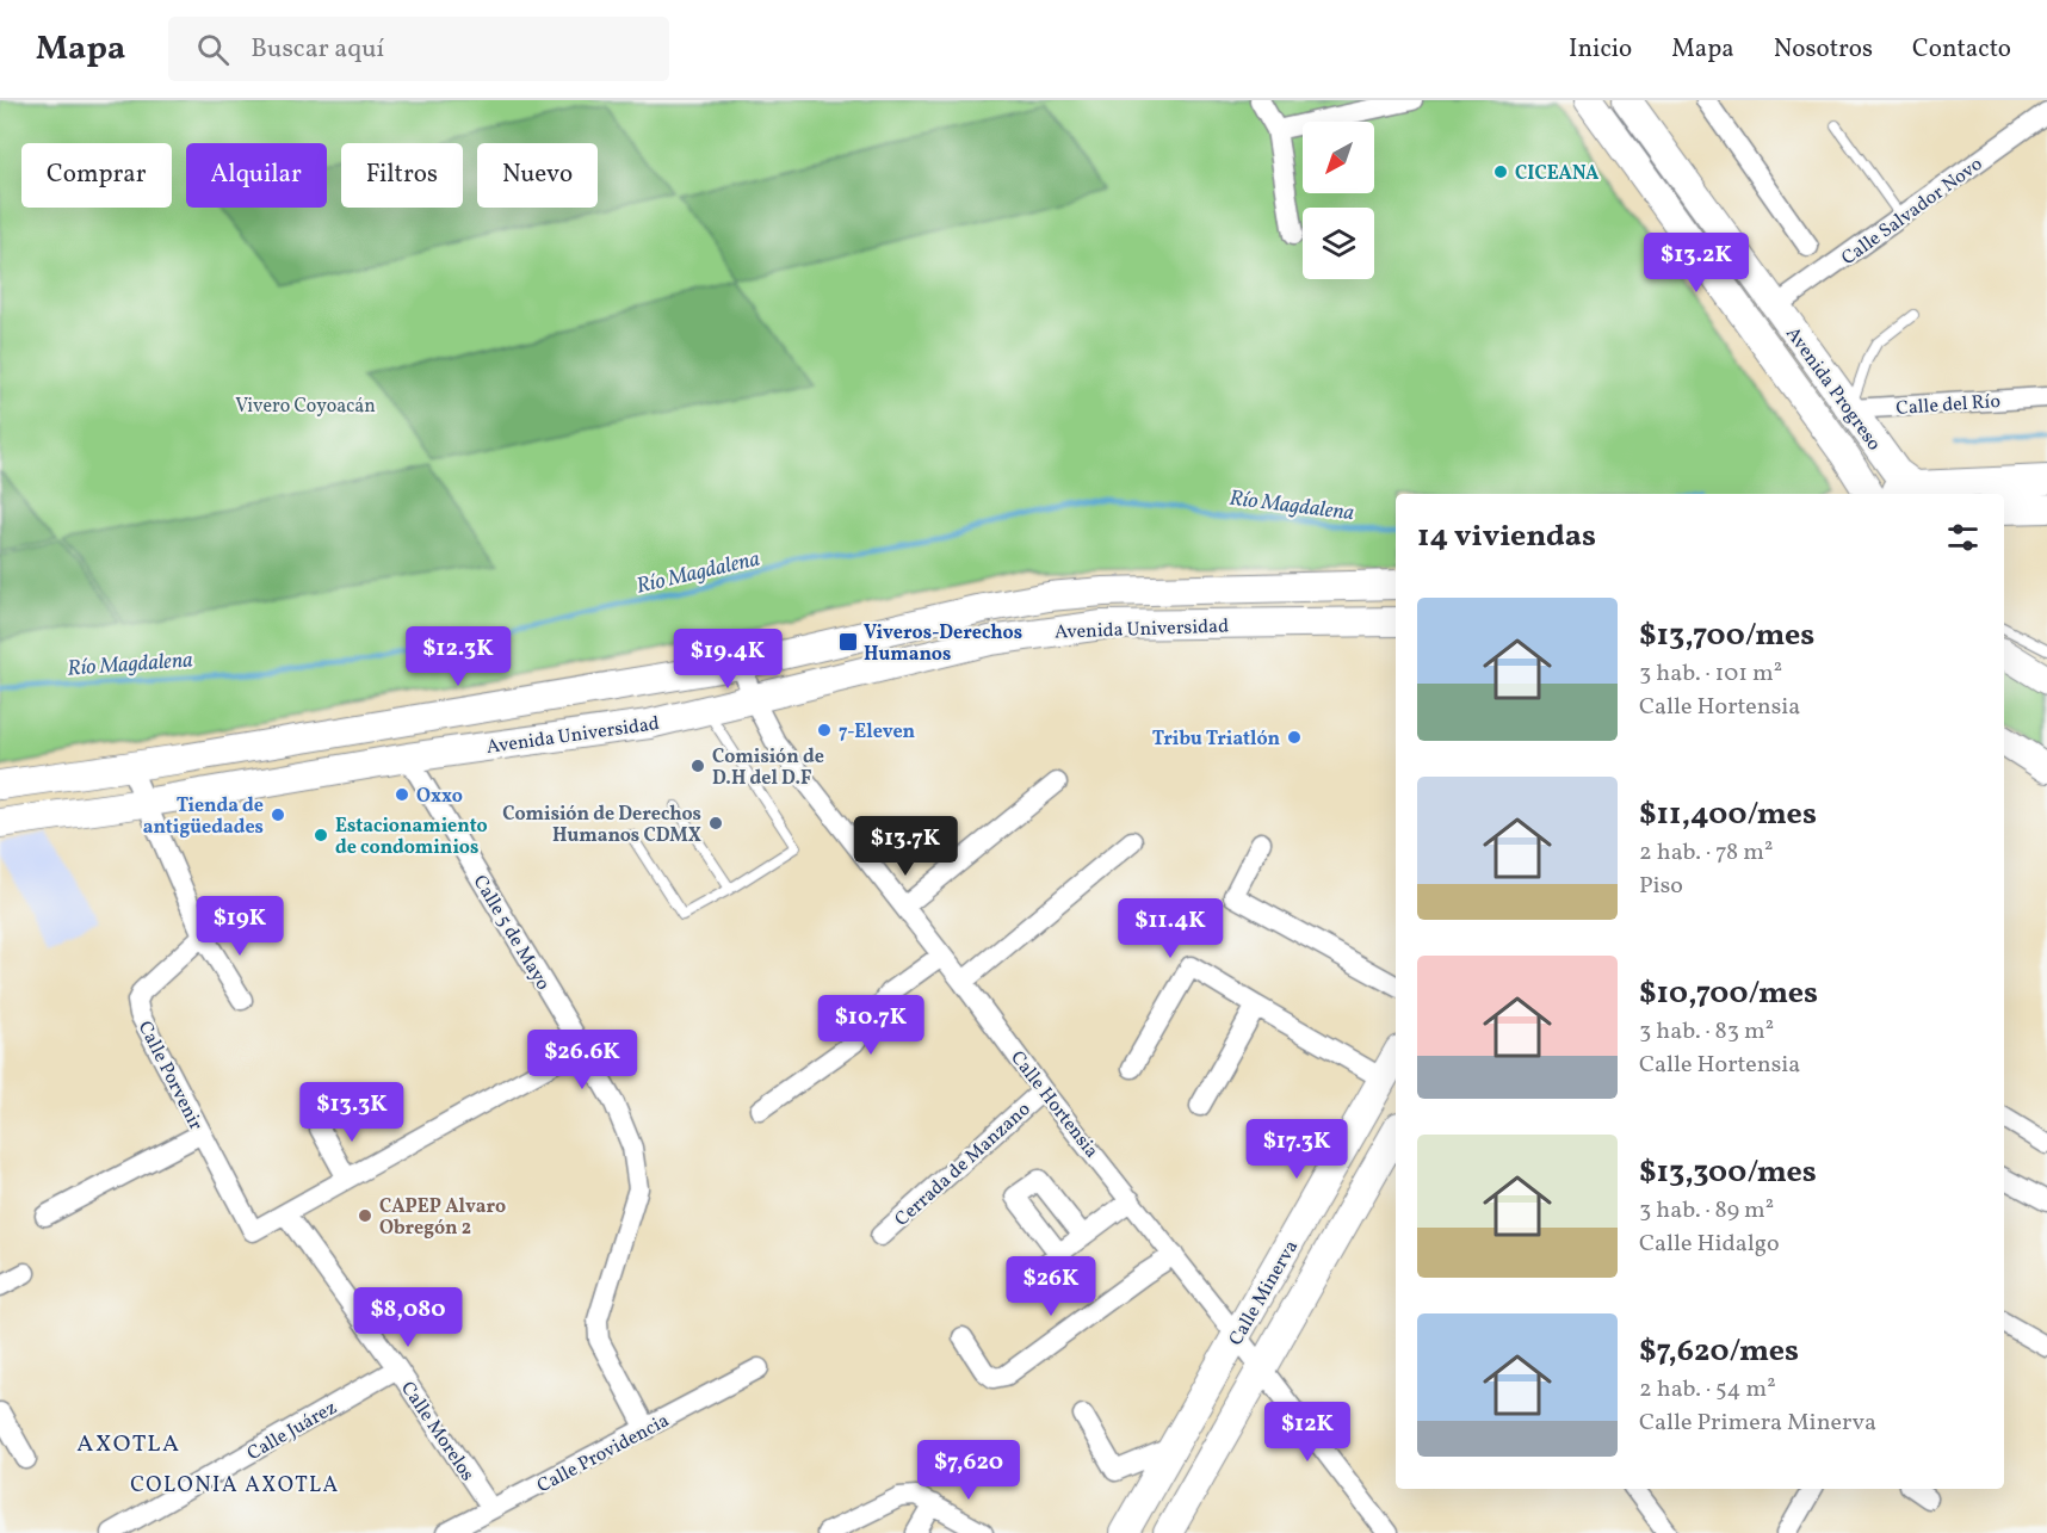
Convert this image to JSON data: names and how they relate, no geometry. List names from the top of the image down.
{
  "streets": {
    "main road": ["Avenida Progreso", "Avenida Universidad", "Calle Minerva"],
    "street": [
      "Calle Salvador Novo",
      "Calle del Río",
      "Calle 5 de Mayo",
      "Calle Porvenir",
      "Calle Hortensia",
      "Cerrada de Manzano",
      "Calle Juárez",
      "Calle Morelos",
      "Calle Providencia"
    ]
  },
  "crossings": [
    ["Calle Salvador Novo", "Avenida Progreso"],
    ["Avenida Progreso", "Calle del Río"],
    ["Avenida Universidad", "Calle 5 de Mayo"],
    ["Avenida Universidad", "Calle Hortensia"],
    ["Calle 5 de Mayo", "Calle Providencia"],
    ["Calle Porvenir", "Calle Morelos"],
    ["Calle Hortensia", "Cerrada de Manzano"],
    ["Calle Hortensia", "Calle Minerva"],
    ["Calle Juárez", "Calle Morelos"],
    ["Calle Morelos", "Calle Providencia"]
  ],
  "districts": ["AXOTLA", "COLONIA AXOTLA"],
  "water": ["Río Magdalena"],
  "parks": ["Vivero Coyoacán"],
  "places": {
    "other": [
      "CICEANA",
      "7-Eleven",
      "Tribu Triatlón",
      "Comisión de D.H del D.F",
      "Oxxo",
      "Tienda de antigüedades",
      "Comisión de Derechos Humanos CDMX",
      "Estacionamiento de condominios",
      "CAPEP Alvaro Obregón 2"
    ],
    "transit": ["Viveros-Derechos Humanos"]
  },
  "north": "bottom left",
  "page": {
    "header": "Mapa",
    "search": "Buscar aquí",
    "nav": [
      "Inicio",
      "Mapa",
      "Nosotros",
      "Contacto"
    ],
    "chip": [
      "Comprar",
      "Alquilar",
      "Filtros",
      "Nuevo"
    ],
    "price": [
      "$13.2K",
      "$12.3K",
      "$19.4K",
      "$13.7K",
      "$19K",
      "$11.4K",
      "$10.7K",
      "$26.6K",
      "$13.3K",
      "$17.3K",
      "$26K",
      "$8,080",
      "$12K",
      "$7,620"
    ],
    "heading": "14 viviendas",
    "list": [
      {
        "name": "$13,700/mes",
        "note": "3 hab. · 101 m² · Calle Hortensia"
      },
      {
        "name": "$11,400/mes",
        "note": "2 hab. · 78 m² · Piso"
      },
      {
        "name": "$10,700/mes",
        "note": "3 hab. · 83 m² · Calle Hortensia"
      },
      {
        "name": "$13,300/mes",
        "note": "3 hab. · 89 m² · Calle Hidalgo"
      },
      {
        "name": "$7,620/mes",
        "note": "2 hab. · 54 m² · Calle Primera Minerva"
      }
    ]
  }
}
